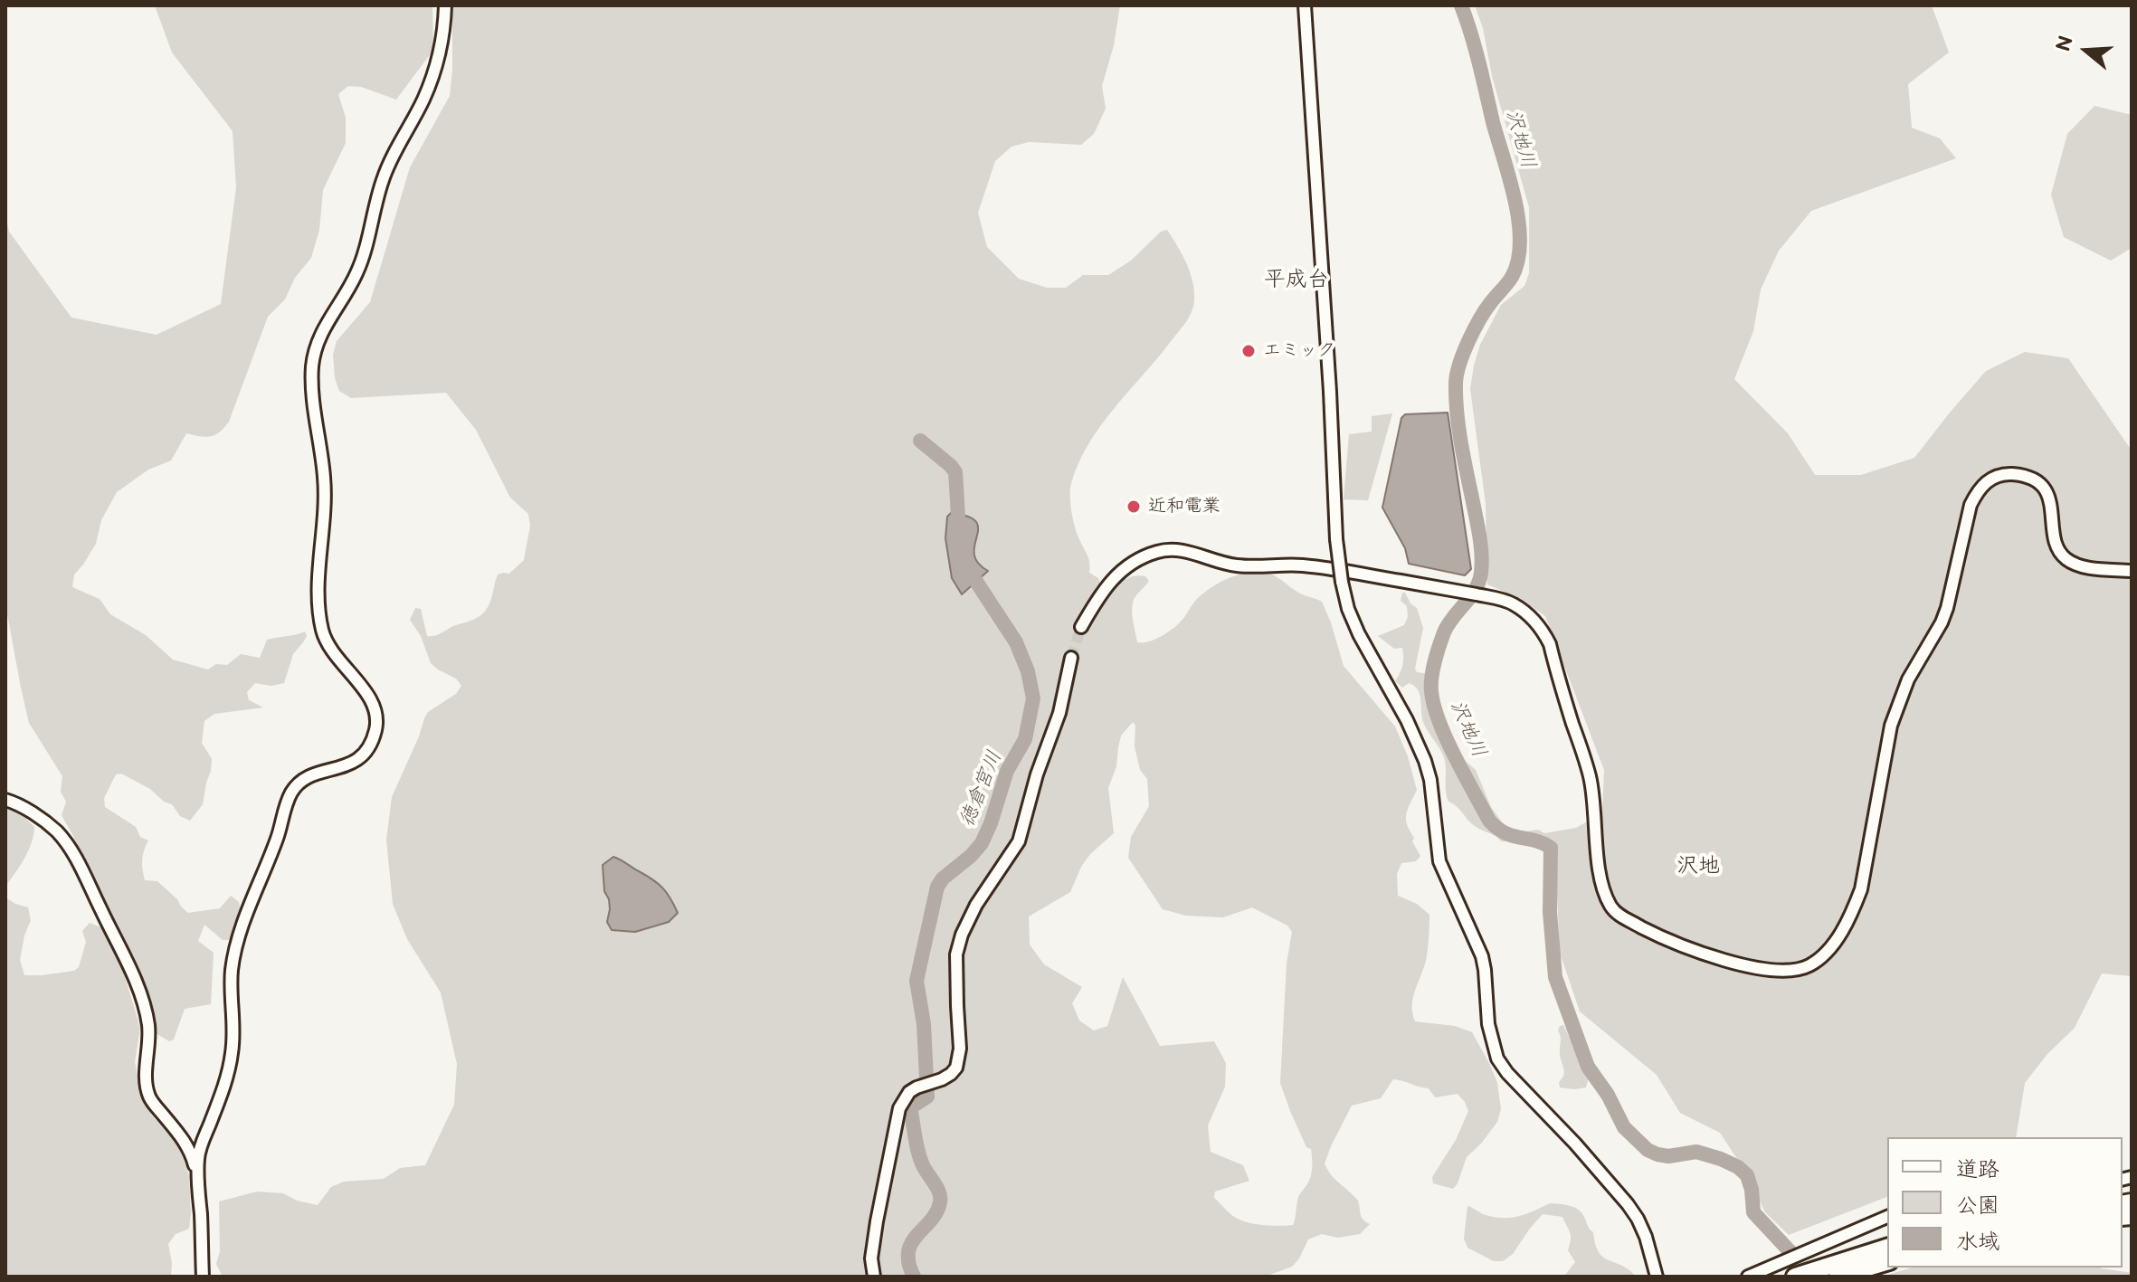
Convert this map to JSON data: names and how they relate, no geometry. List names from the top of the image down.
{
  "districts": ["平成台", "沢地"],
  "water": ["沢地川", "徳倉宮川"],
  "places": ["エミック", "近和電業"],
  "legend": ["道路", "公園", "水域"],
  "north": "left"
}
